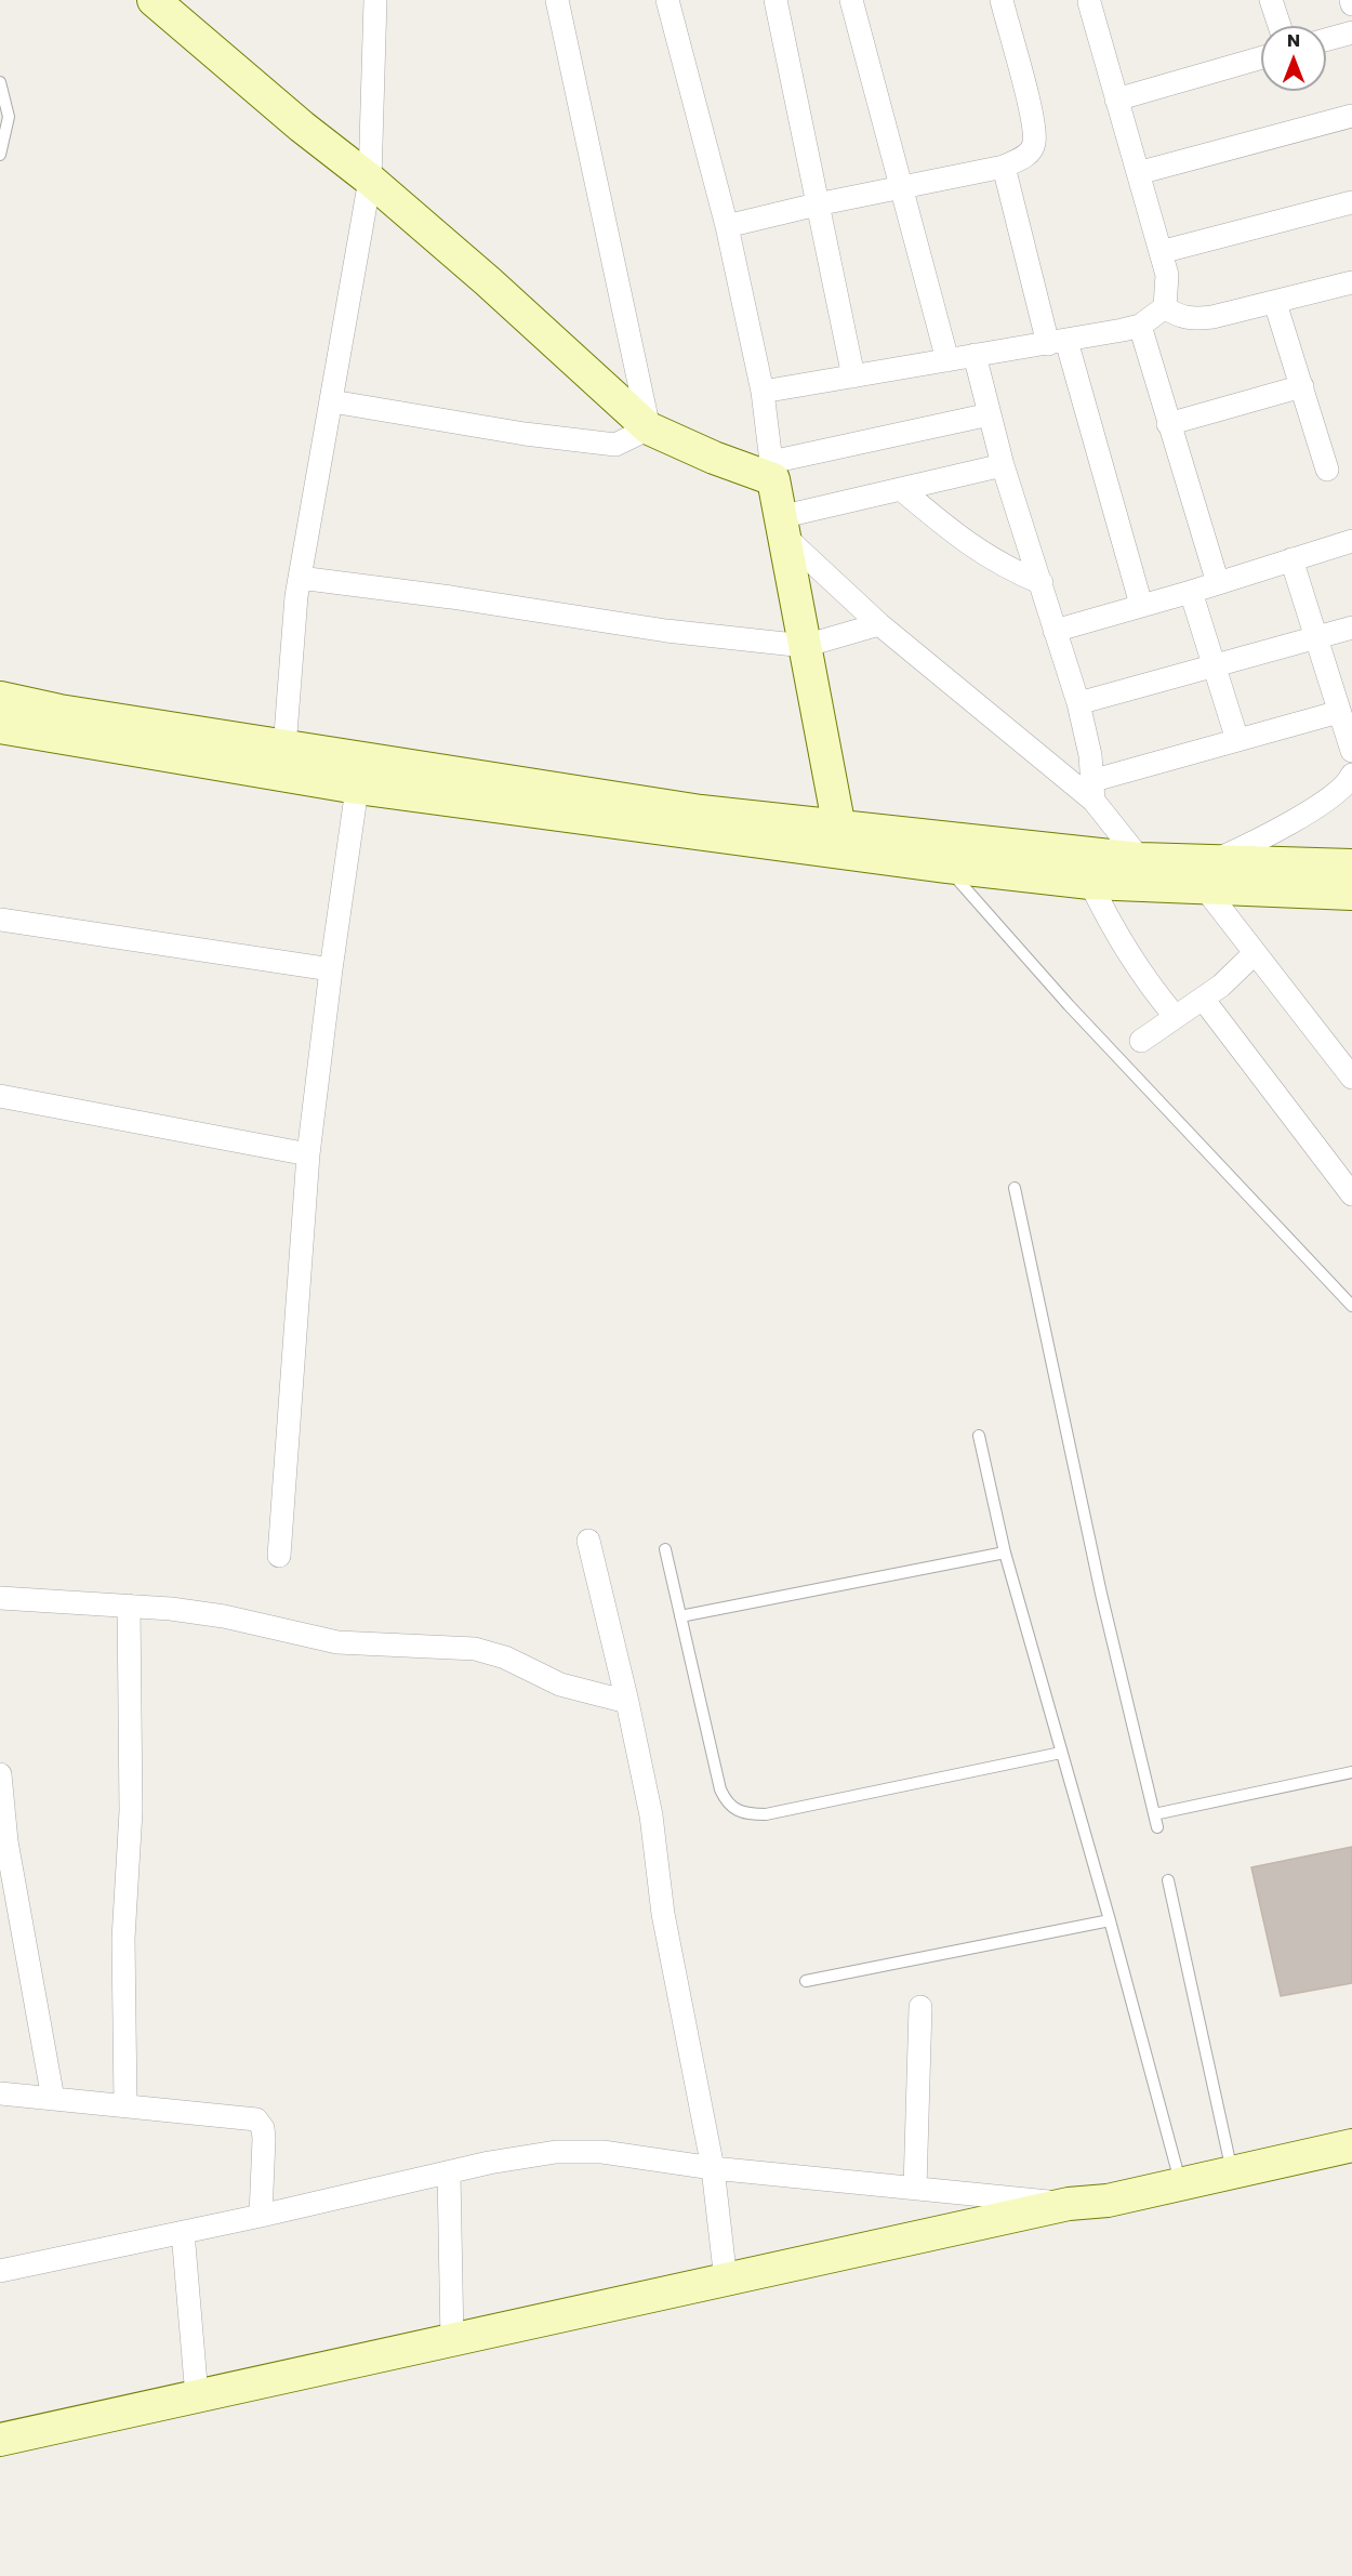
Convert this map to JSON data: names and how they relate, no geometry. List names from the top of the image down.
{
  "north": "top"
}
